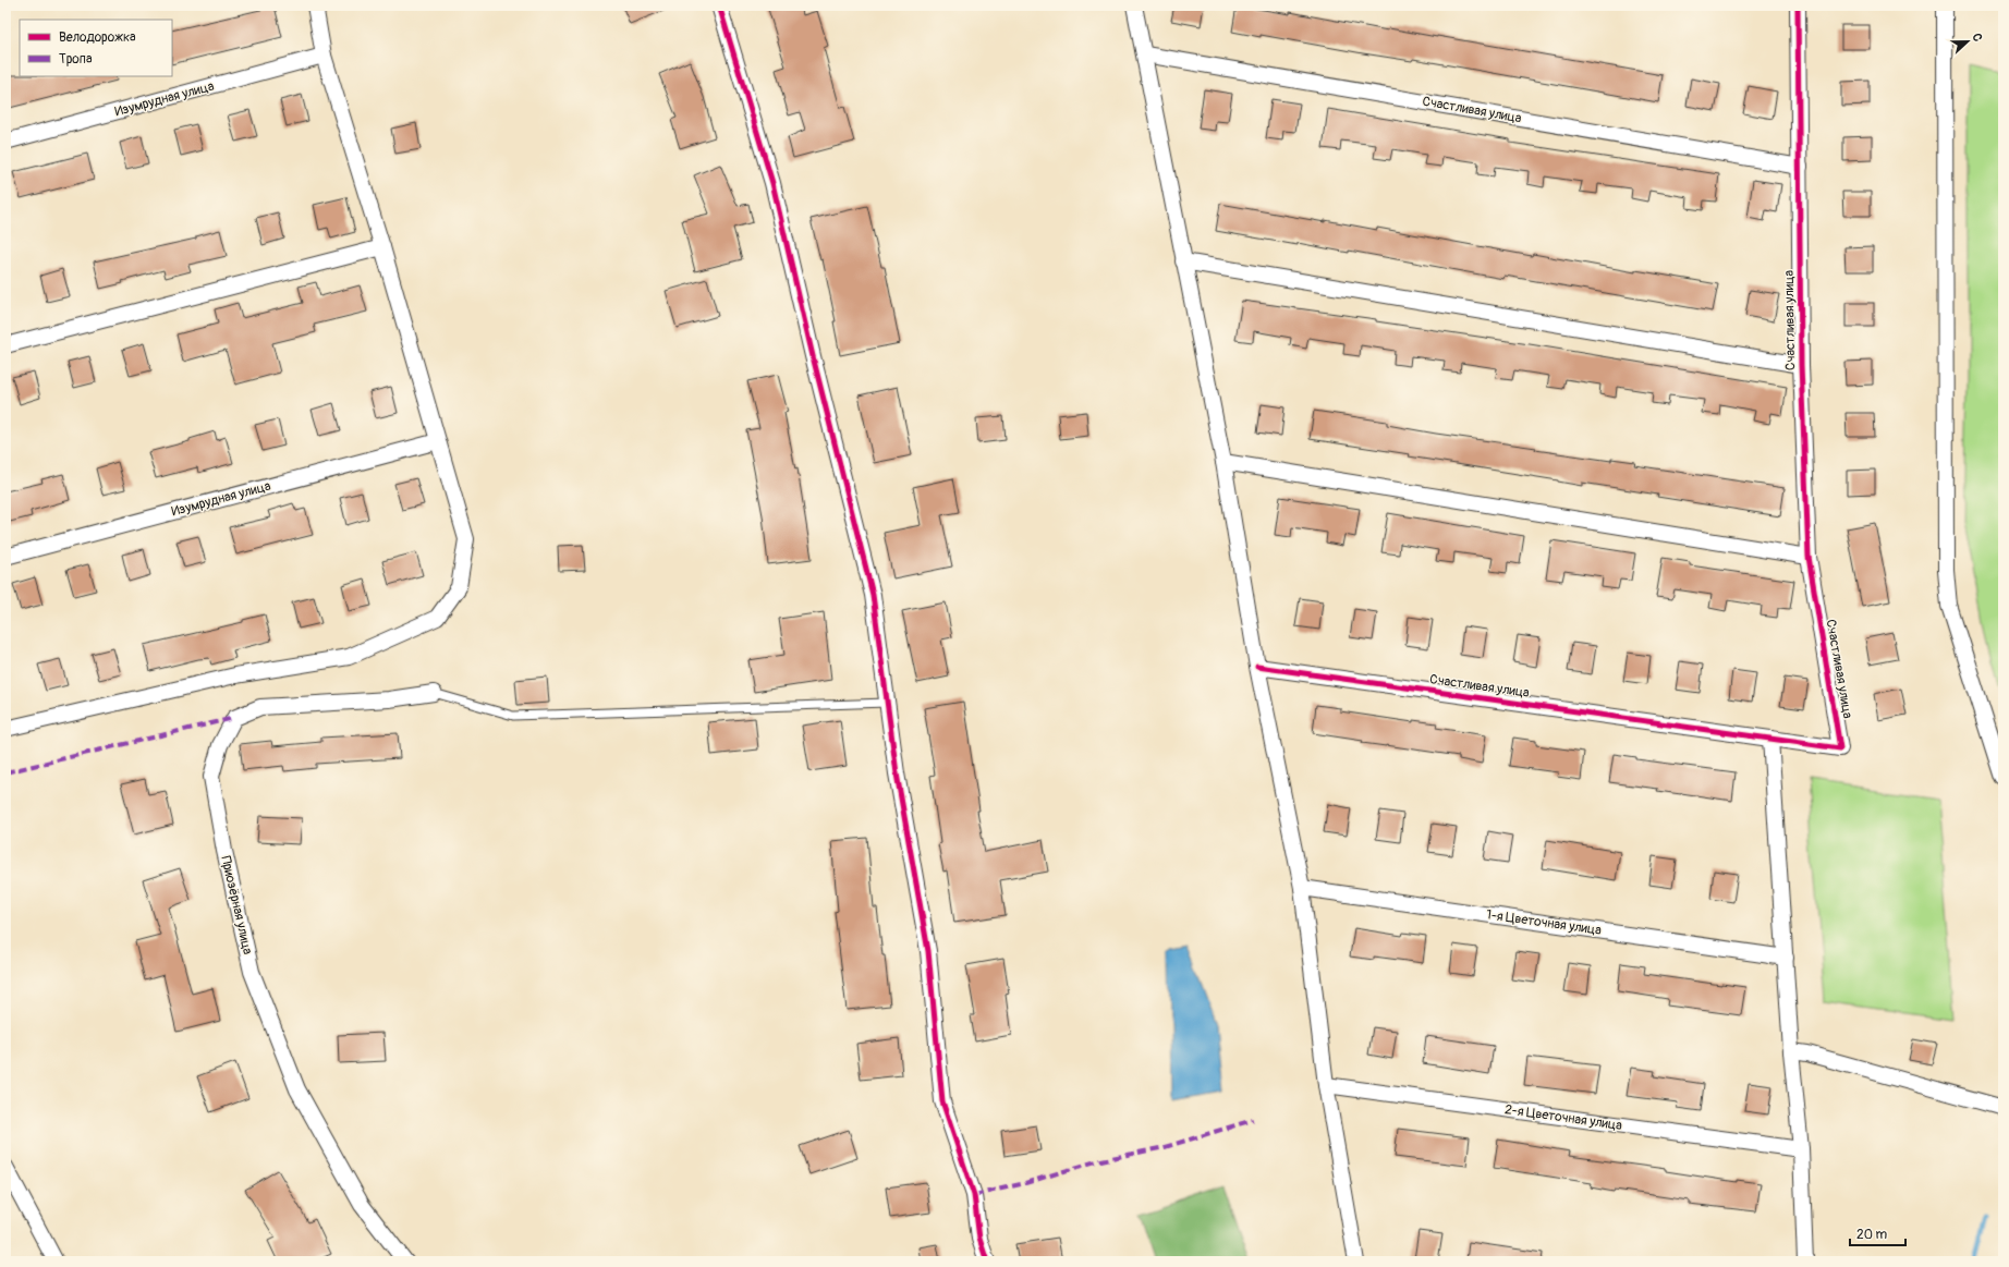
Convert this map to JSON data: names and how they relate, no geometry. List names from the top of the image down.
{
  "streets": {
    "street": [
      "Изумрудная улица",
      "Счастливая улица",
      "Приозёрная улица",
      "1-я Цветочная улица",
      "2-я Цветочная улица"
    ]
  },
  "legend": ["Велодорожка", "Тропа"],
  "scale_bar": "20 m",
  "north": "right"
}
